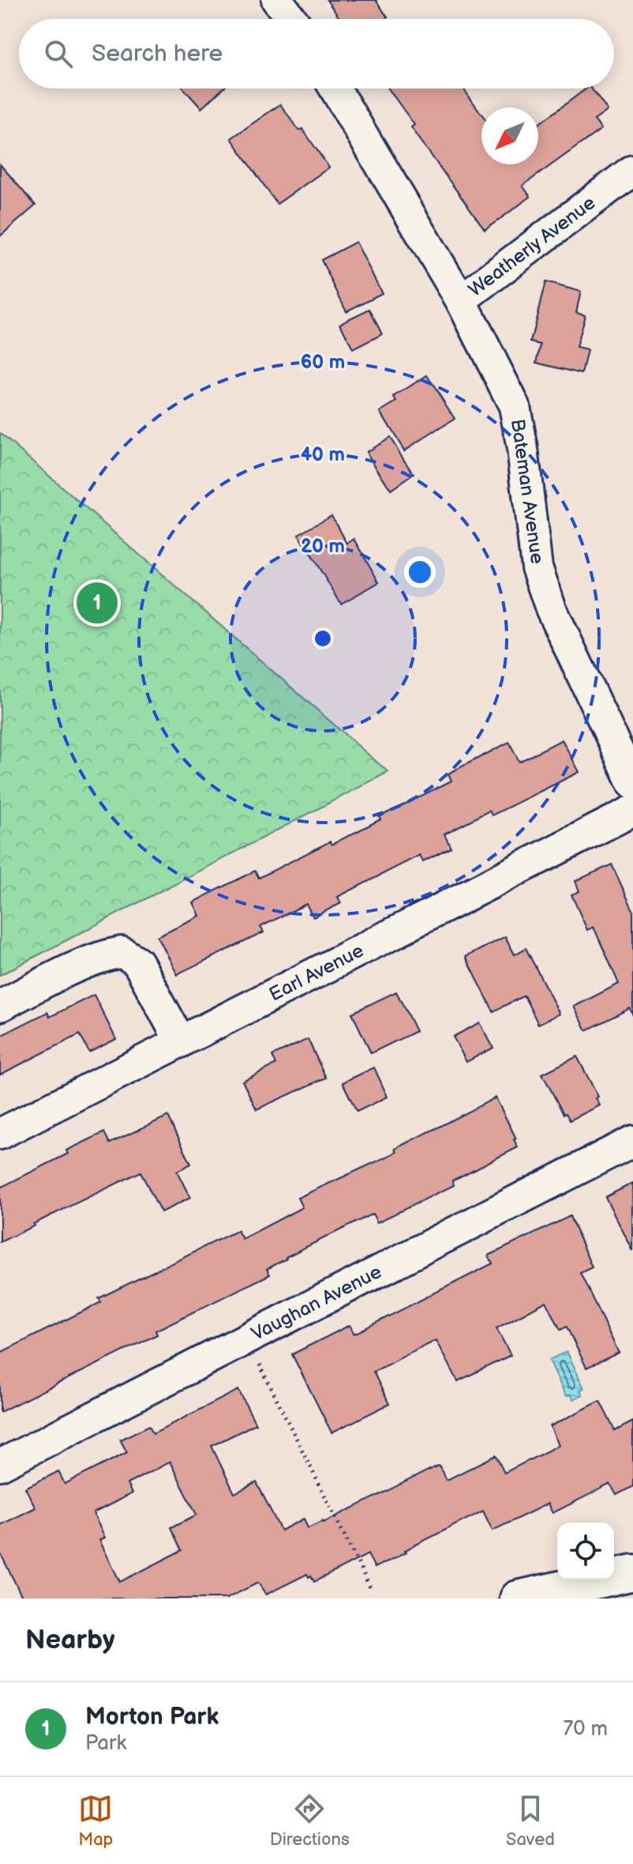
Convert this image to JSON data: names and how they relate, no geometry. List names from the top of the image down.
{
  "streets": {
    "street": [
      "Weatherly Avenue",
      "Bateman Avenue",
      "Earl Avenue",
      "Vaughan Avenue"
    ]
  },
  "crossings": [
    ["Weatherly Avenue", "Bateman Avenue"]
  ],
  "north": "bottom left",
  "page": {
    "search": "Search here",
    "pins": "1",
    "heading": "Nearby",
    "list": [
      {
        "mark": "1",
        "name": "Morton Park",
        "note": "Park",
        "value": "70 m"
      }
    ],
    "nav": ["Map", "Directions", "Saved"]
  },
  "rings": ["60 m", "40 m", "20 m"]
}
